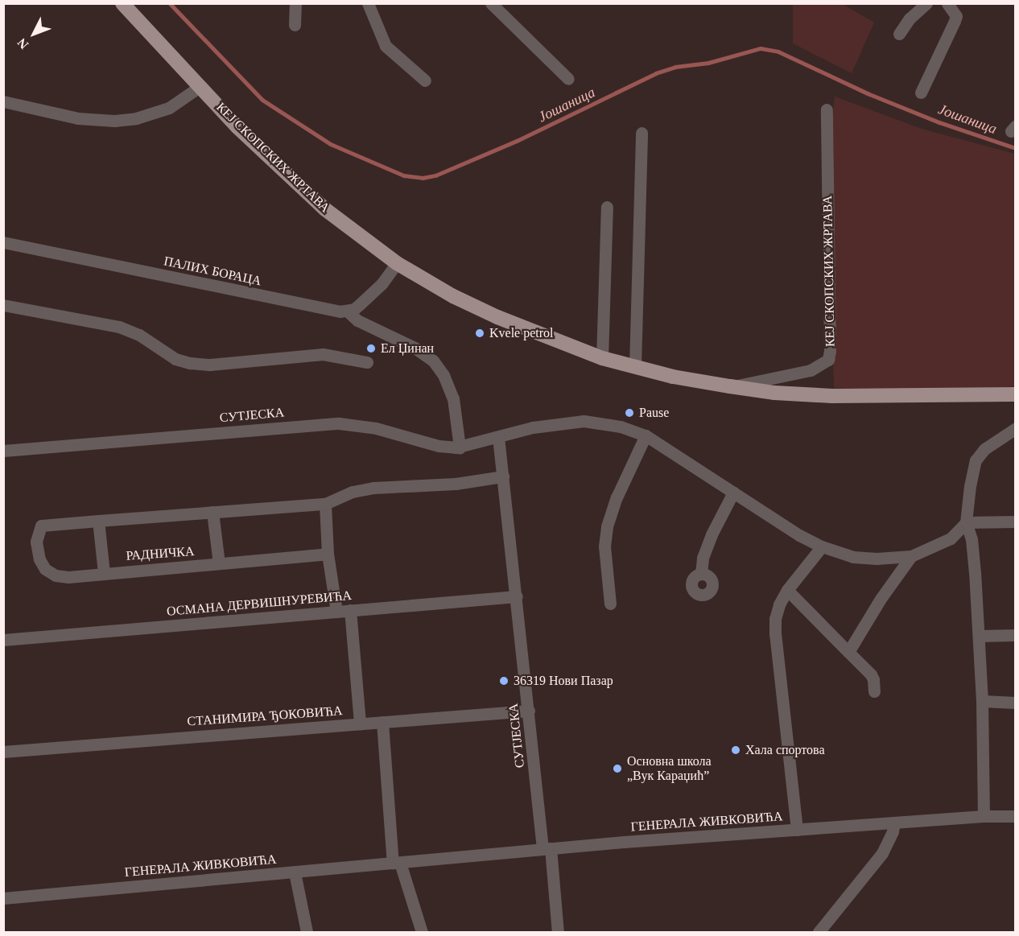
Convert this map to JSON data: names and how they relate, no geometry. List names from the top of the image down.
{
  "streets": {
    "main road": ["КЕЈ СКОПСКИХ ЖРТАВА"],
    "street": [
      "ПАЛИХ БОРАЦА",
      "СУТЈЕСКА",
      "РАДНИЧКА",
      "ОСМАНА ДЕРВИШНУРЕВИЋА",
      "СТАНИМИРА ЂОКОВИЋА",
      "ГЕНЕРАЛА ЖИВКОВИЋА"
    ]
  },
  "crossings": [
    ["СУТЈЕСКА", "ОСМАНА ДЕРВИШНУРЕВИЋА"],
    ["СУТЈЕСКА", "СТАНИМИРА ЂОКОВИЋА"],
    ["СУТЈЕСКА", "ГЕНЕРАЛА ЖИВКОВИЋА"]
  ],
  "water": ["Јошаница"],
  "places": [
    "Kvele petrol",
    "Ел Џинан",
    "Pause",
    "36319 Нови Пазар",
    "Хала спортова",
    "Основна школа „Вук Караџић”"
  ],
  "north": "bottom left"
}
